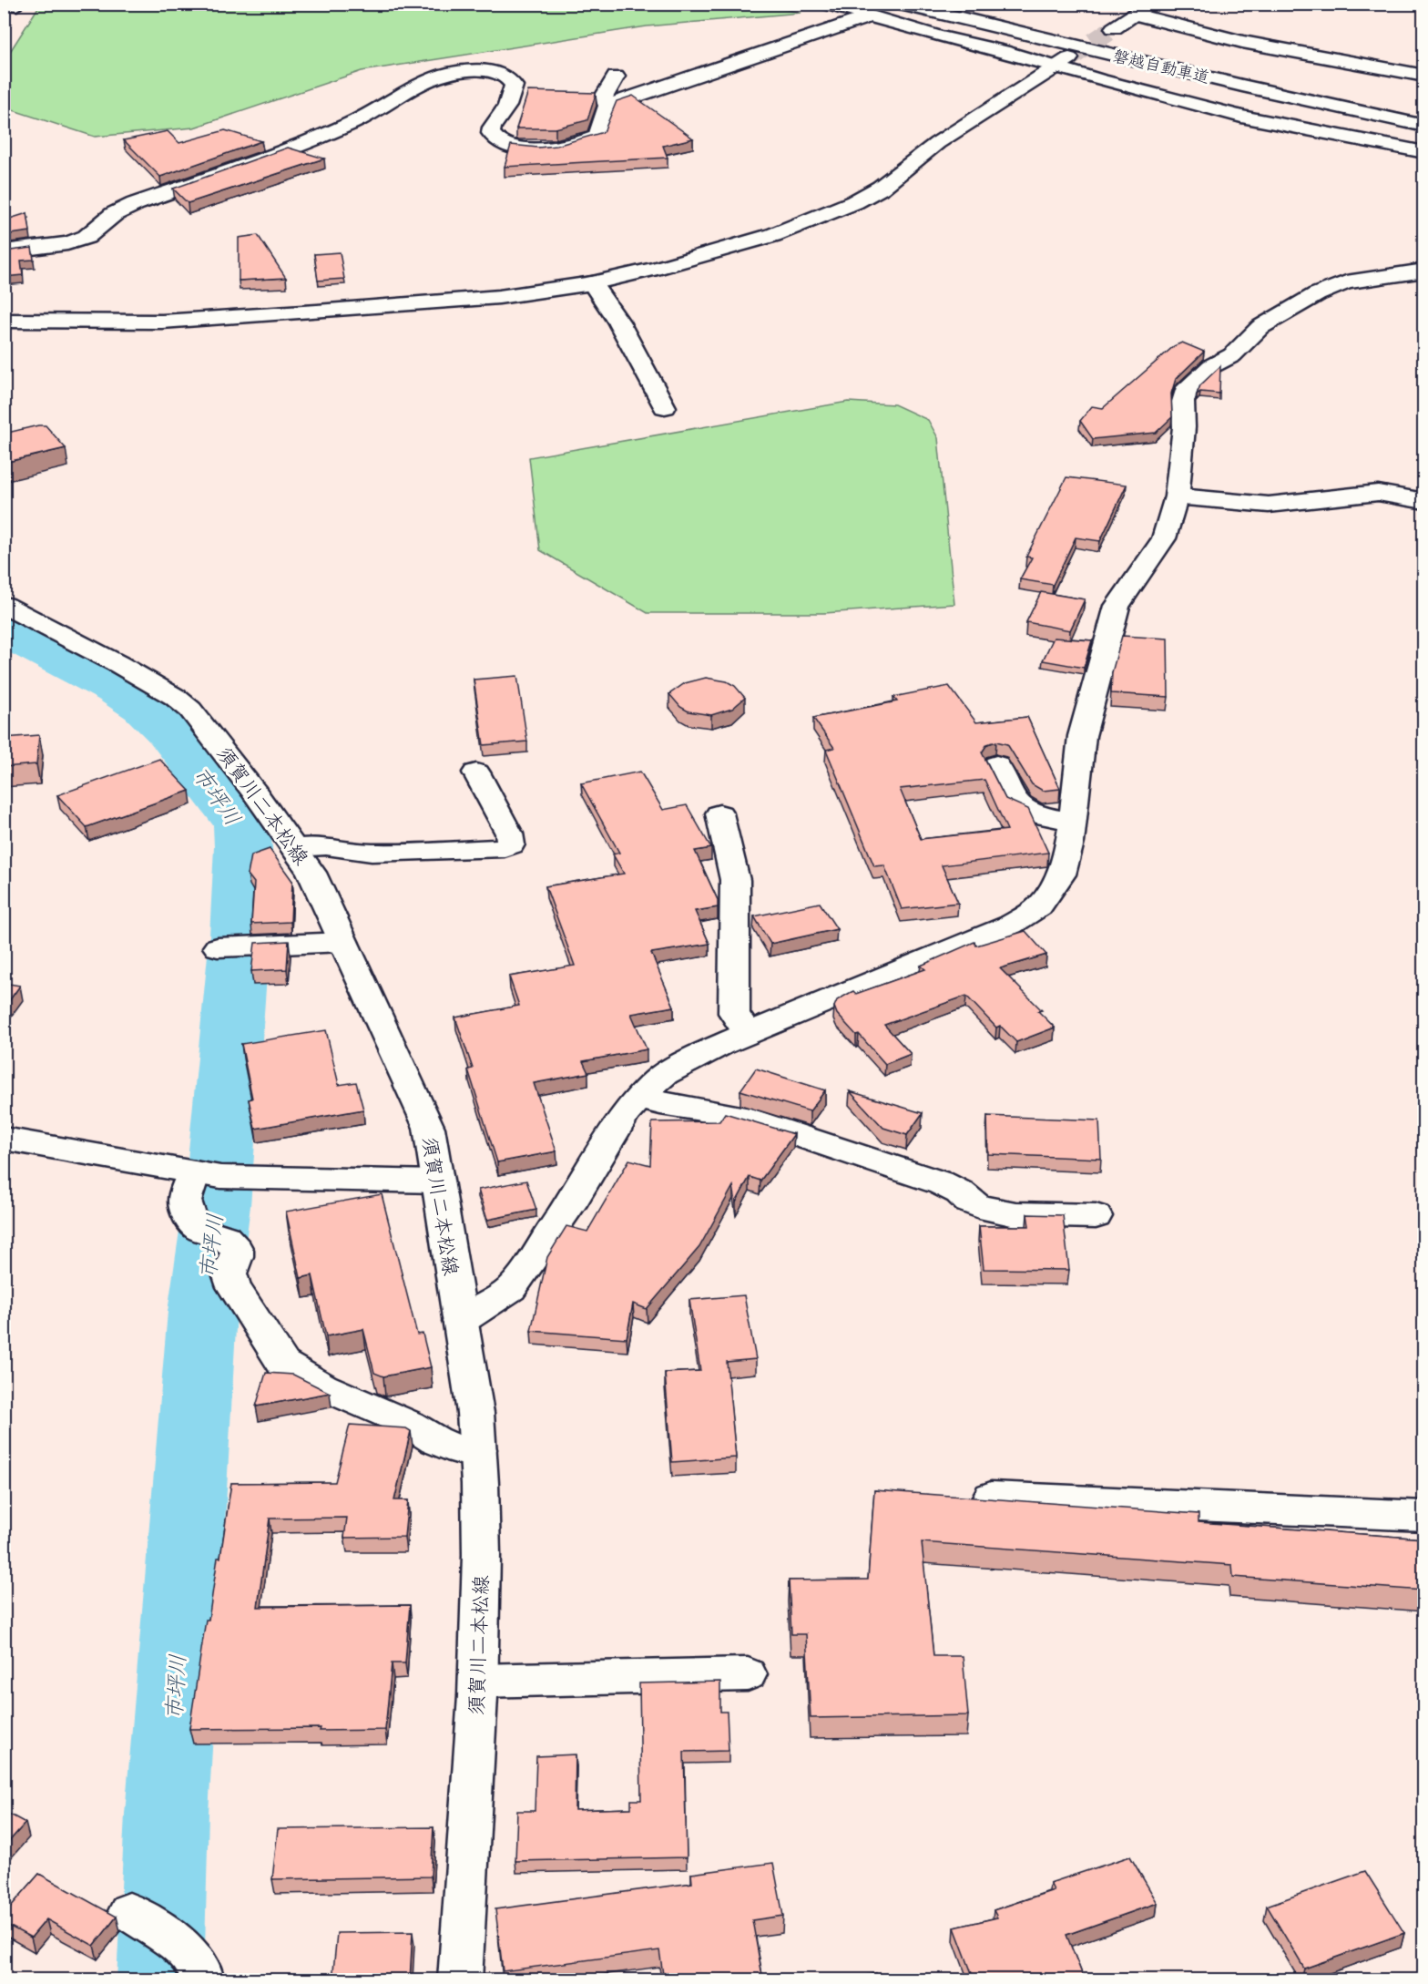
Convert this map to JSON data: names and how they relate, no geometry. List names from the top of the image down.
{
  "streets": {
    "main road": ["磐越自動車道", "須賀川二本松線"]
  },
  "water": ["市坪川"]
}
